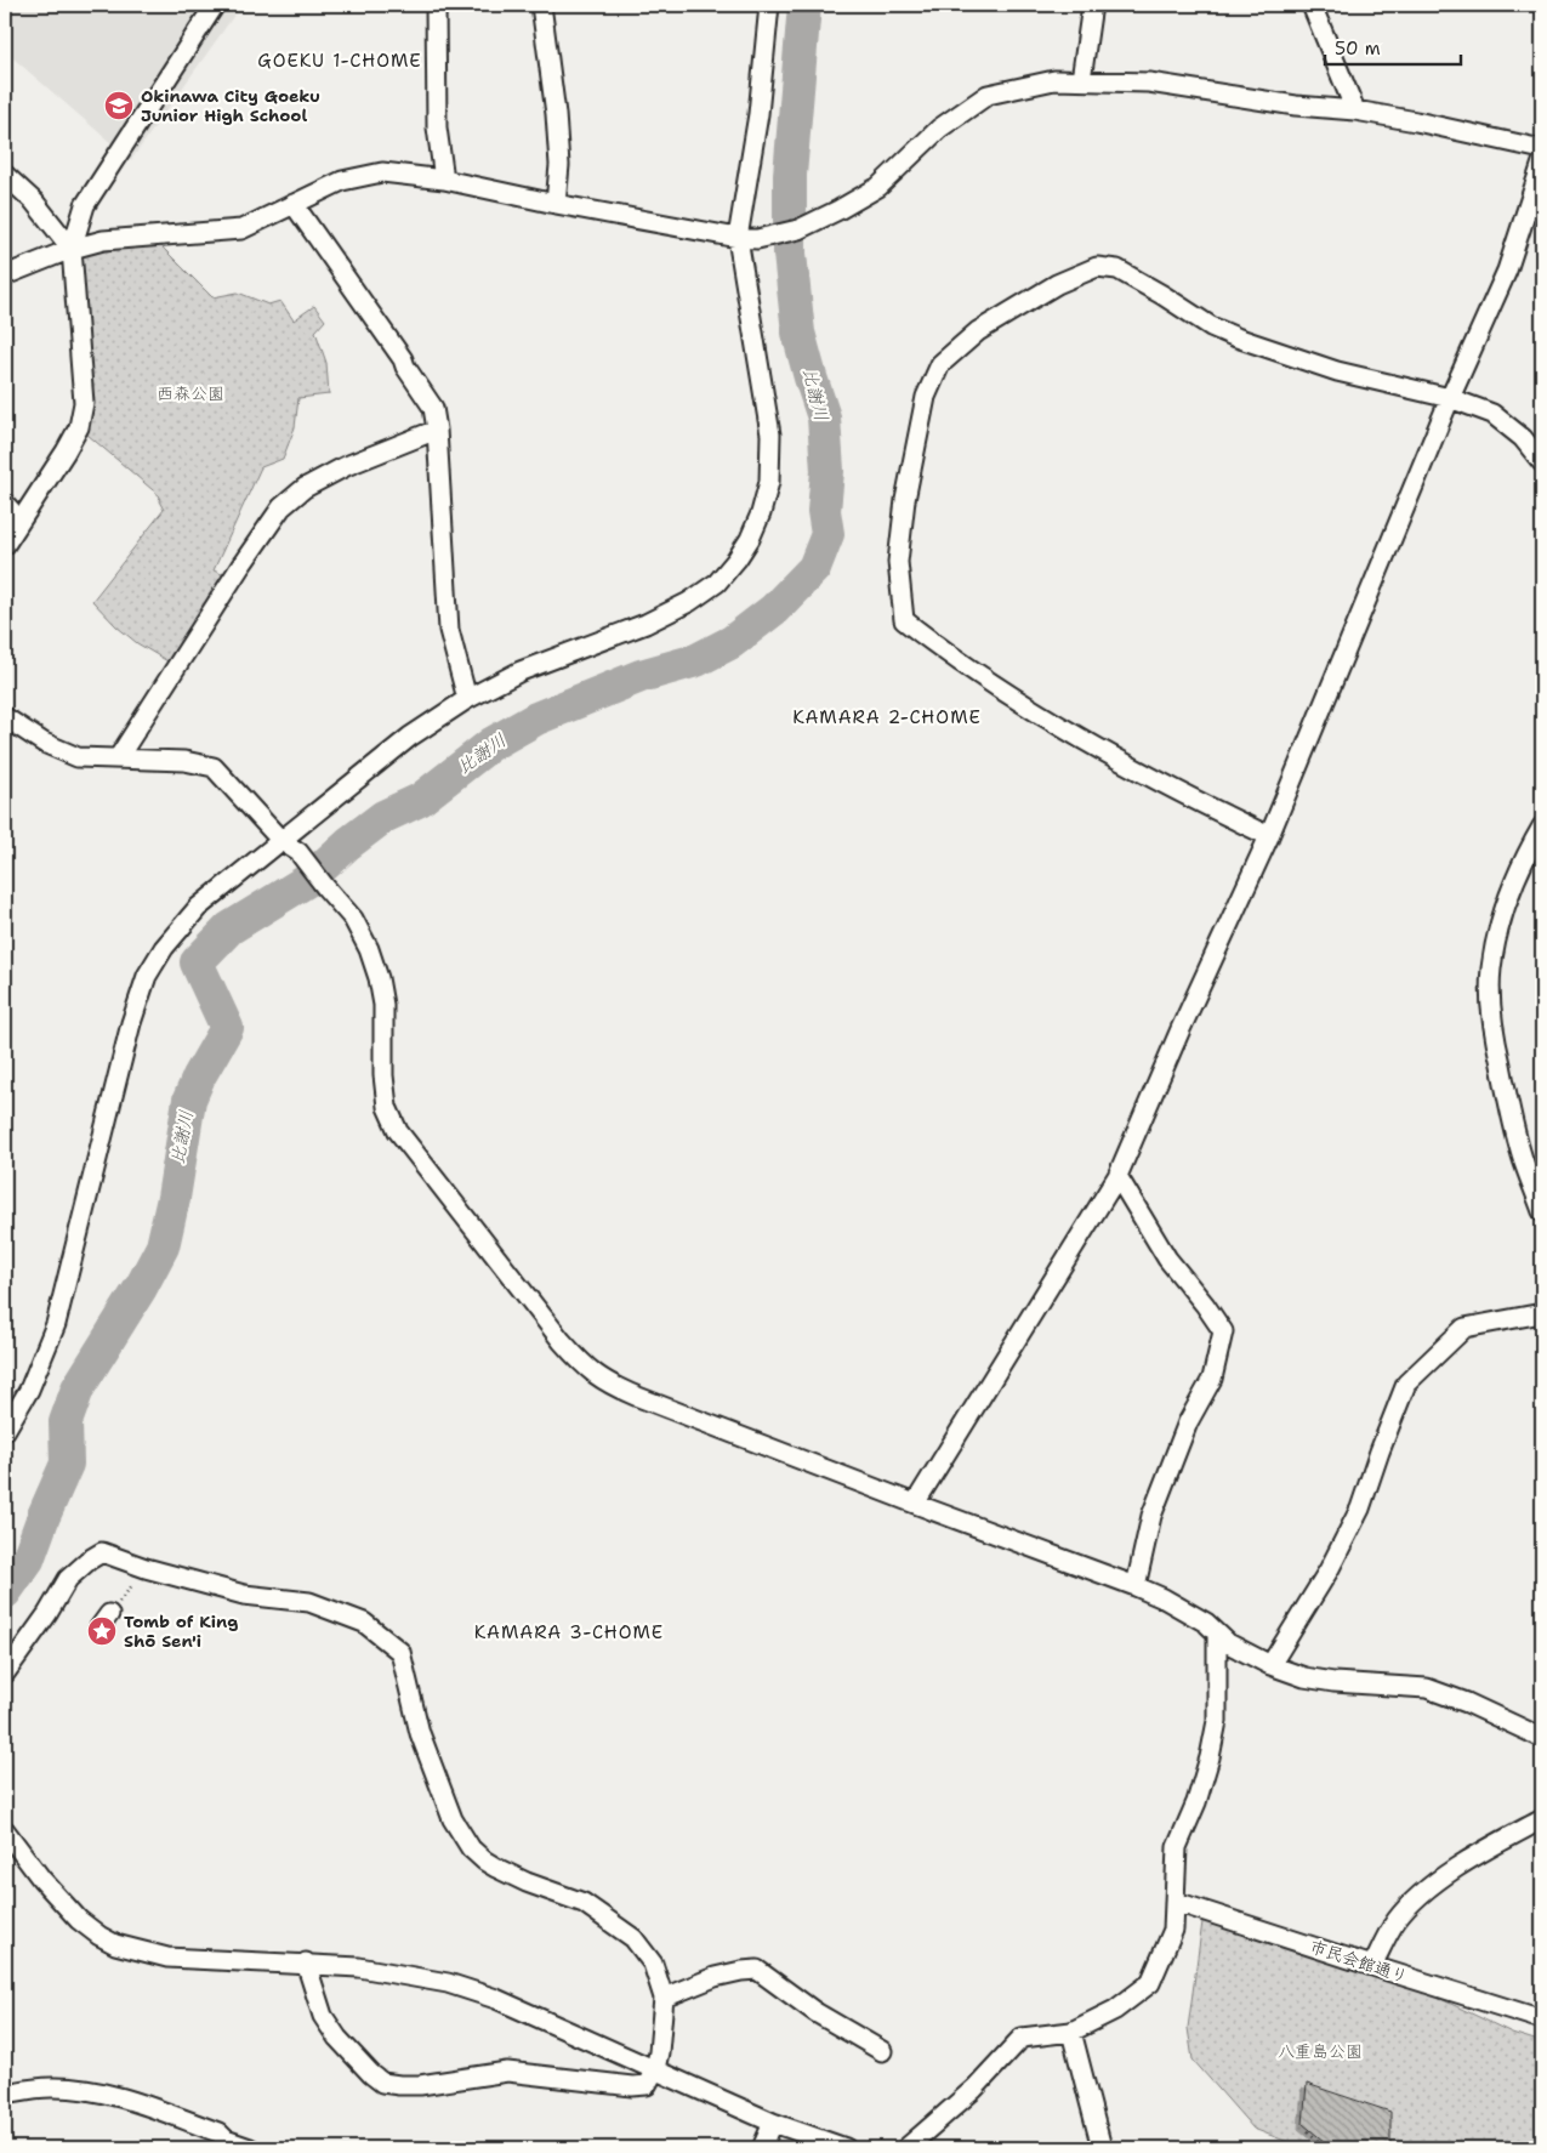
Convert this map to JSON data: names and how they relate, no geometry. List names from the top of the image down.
{
  "streets": {
    "street": ["市民会館通り"]
  },
  "districts": ["GOEKU 1-CHOME", "KAMARA 2-CHOME", "KAMARA 3-CHOME"],
  "water": ["比謝川"],
  "parks": ["西森公園", "八重島公園"],
  "places": {
    "school or university": ["Okinawa City Goeku Junior High School"],
    "place": ["Tomb of King Shō Sen'i"]
  },
  "scale_bar": "50 m"
}
